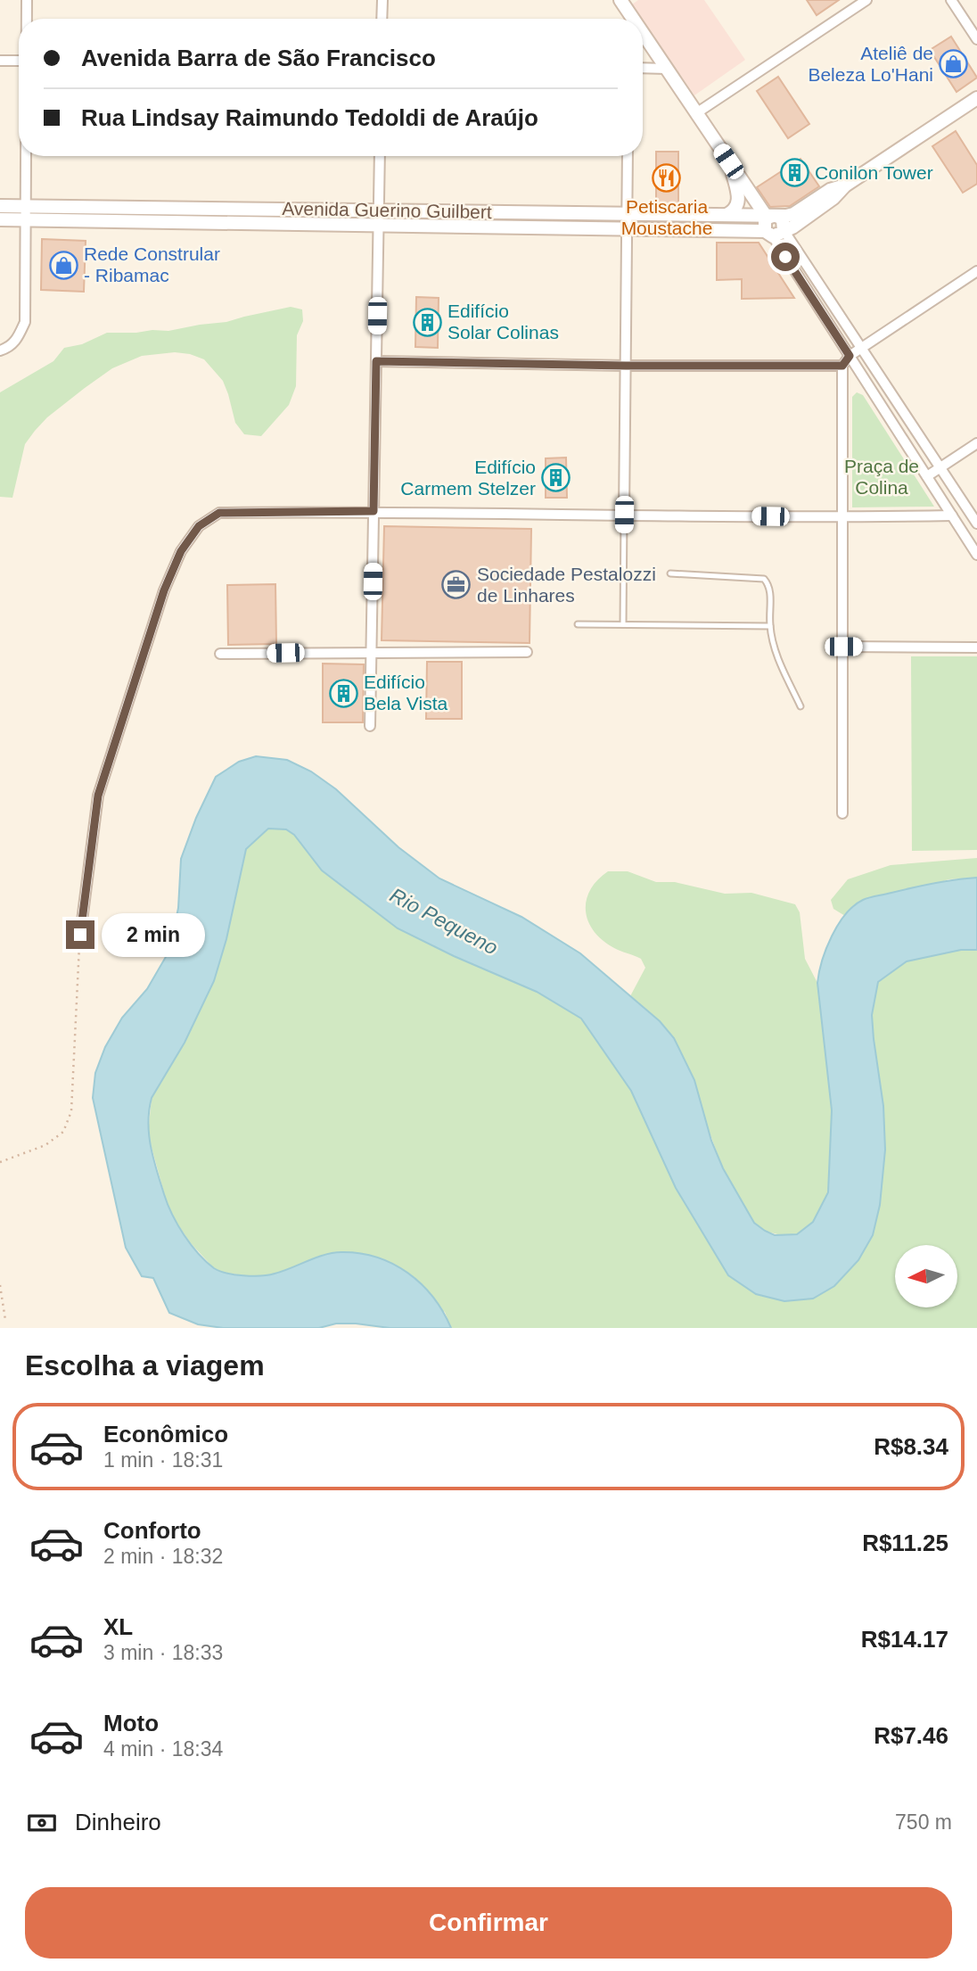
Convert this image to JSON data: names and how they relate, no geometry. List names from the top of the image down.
{
  "streets": {
    "main road": ["Avenida Guerino Guilbert"]
  },
  "water": ["Rio Pequeno"],
  "parks": ["Praça de Colina"],
  "places": {
    "shop": ["Ateliê de Beleza Lo'Hani", "Rede Constrular - Ribamac"],
    "building": [
      "Conilon Tower",
      "Edifício Solar Colinas",
      "Edifício Carmem Stelzer",
      "Edifício Bela Vista"
    ],
    "restaurant": ["Petiscaria Moustache"],
    "office": ["Sociedade Pestalozzi de Linhares"]
  },
  "north": "left",
  "page": {
    "banner": ["Avenida Barra de São Francisco", "Rua Lindsay Raimundo Tedoldi de Araújo"],
    "bubble": "2 min",
    "heading": "Escolha a viagem",
    "list": [
      {
        "name": "Econômico",
        "note": "1 min · 18:31",
        "value": "R$8.34"
      },
      {
        "name": "Conforto",
        "note": "2 min · 18:32",
        "value": "R$11.25"
      },
      {
        "name": "XL",
        "note": "3 min · 18:33",
        "value": "R$14.17"
      },
      {
        "name": "Moto",
        "note": "4 min · 18:34",
        "value": "R$7.46"
      }
    ],
    "pay": ["Dinheiro", "750 m"],
    "buttons": "Confirmar"
  }
}
